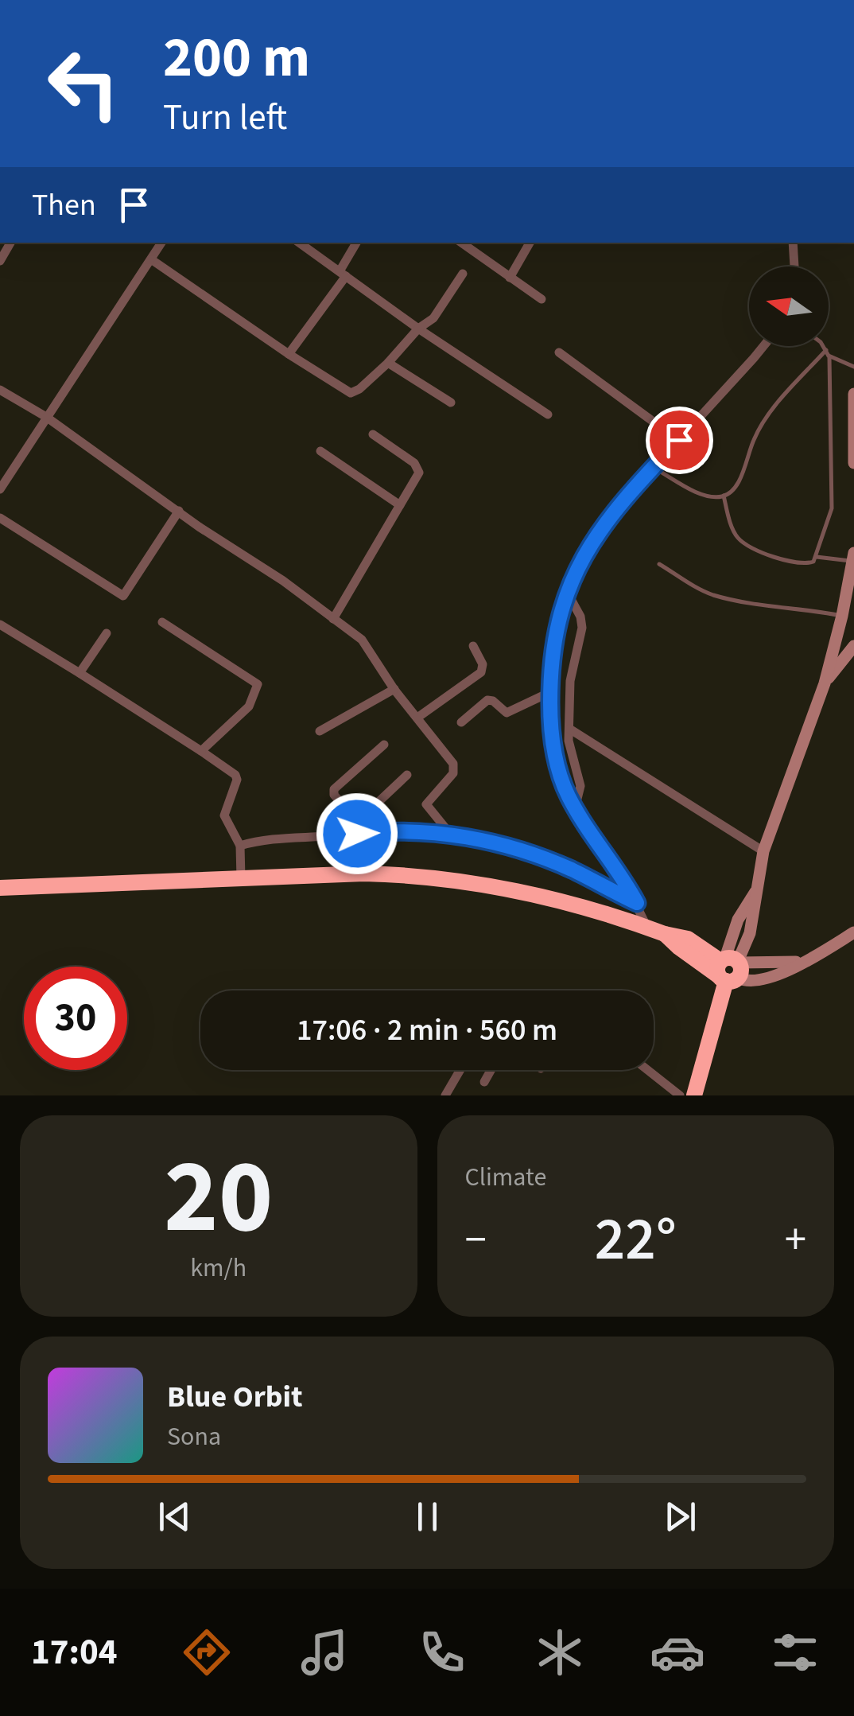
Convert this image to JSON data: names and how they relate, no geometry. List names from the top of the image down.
{
  "north": "left",
  "page": {
    "turn": ["200 m", "Turn left"],
    "then": "Then",
    "limit": "30",
    "trip": "17:06 · 2 min · 560 m",
    "tile": [
      ["20", "km/h"],
      "Climate"
    ],
    "heat": ["−", "22°", "+"],
    "song": ["Blue Orbit", "Sona"],
    "tabs": "17:04"
  }
}
